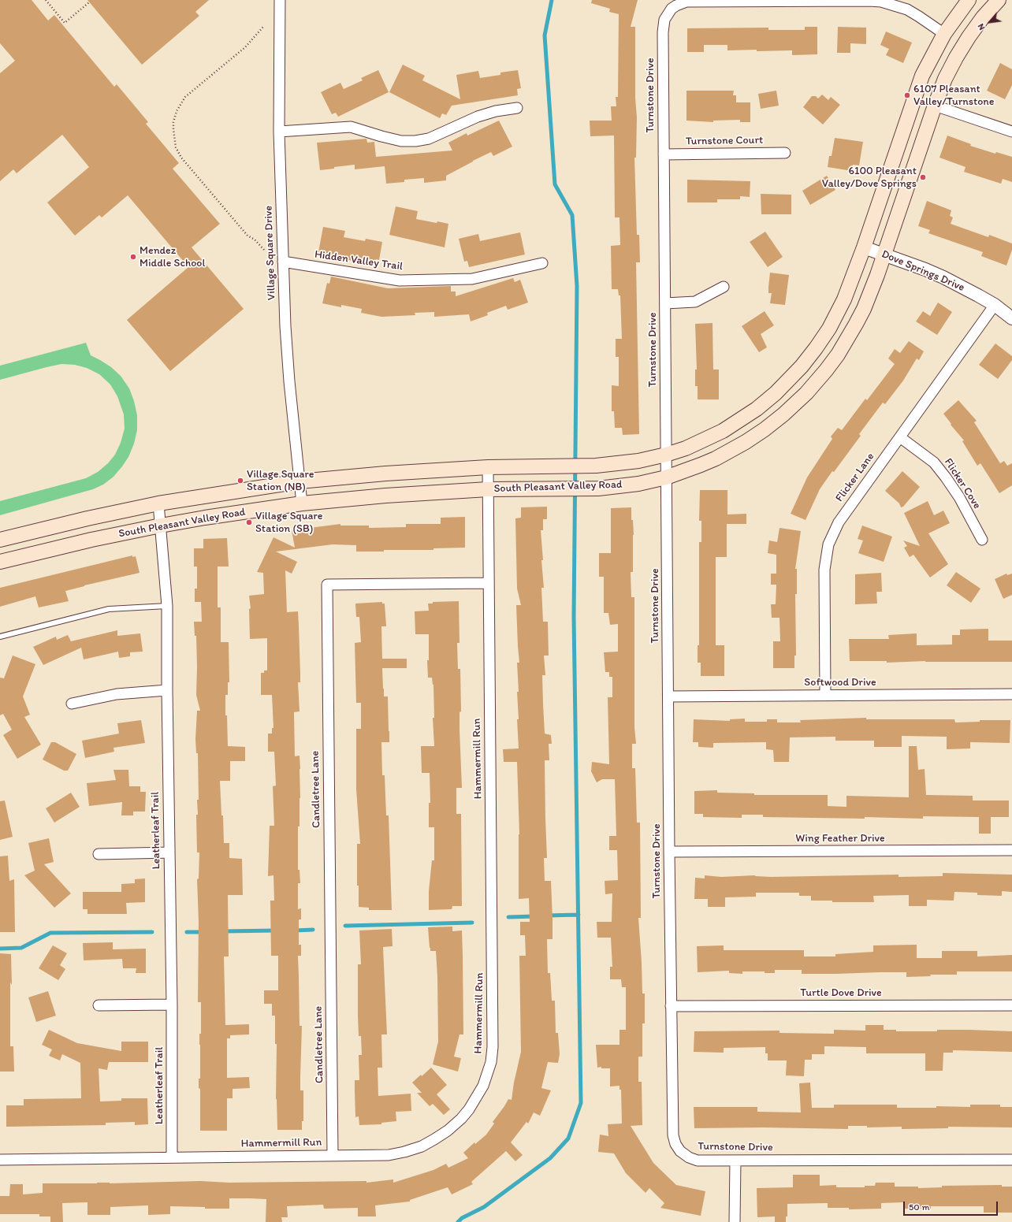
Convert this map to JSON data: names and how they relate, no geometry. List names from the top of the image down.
{
  "streets": {
    "main road": ["South Pleasant Valley Road"],
    "street": [
      "Turnstone Drive",
      "Turnstone Court",
      "Village Square Drive",
      "Hidden Valley Trail",
      "Dove Springs Drive",
      "Flicker Lane",
      "Flicker Cove",
      "Softwood Drive",
      "Hammermill Run",
      "Candletree Lane",
      "Leatherleaf Trail",
      "Wing Feather Drive",
      "Turtle Dove Drive"
    ]
  },
  "crossings": [
    ["Turnstone Drive", "Turnstone Court"],
    ["Turnstone Drive", "South Pleasant Valley Road"],
    ["Turnstone Drive", "Softwood Drive"],
    ["Turnstone Drive", "Wing Feather Drive"],
    ["Turnstone Drive", "Turtle Dove Drive"],
    ["Village Square Drive", "Hidden Valley Trail"],
    ["Village Square Drive", "South Pleasant Valley Road"],
    ["Dove Springs Drive", "Flicker Lane"],
    ["Dove Springs Drive", "South Pleasant Valley Road"],
    ["Flicker Lane", "Flicker Cove"],
    ["Flicker Lane", "Softwood Drive"],
    ["South Pleasant Valley Road", "Hammermill Run"],
    ["South Pleasant Valley Road", "Leatherleaf Trail"],
    ["Hammermill Run", "Candletree Lane"],
    ["Hammermill Run", "Leatherleaf Trail"]
  ],
  "places": [
    "6107 Pleasant Valley/Turnstone",
    "6100 Pleasant Valley/Dove Springs",
    "Mendez Middle School",
    "Village Square Station (NB)",
    "Village Square Station (SB)"
  ],
  "scale_bar": "50 m",
  "north": "bottom left"
}
